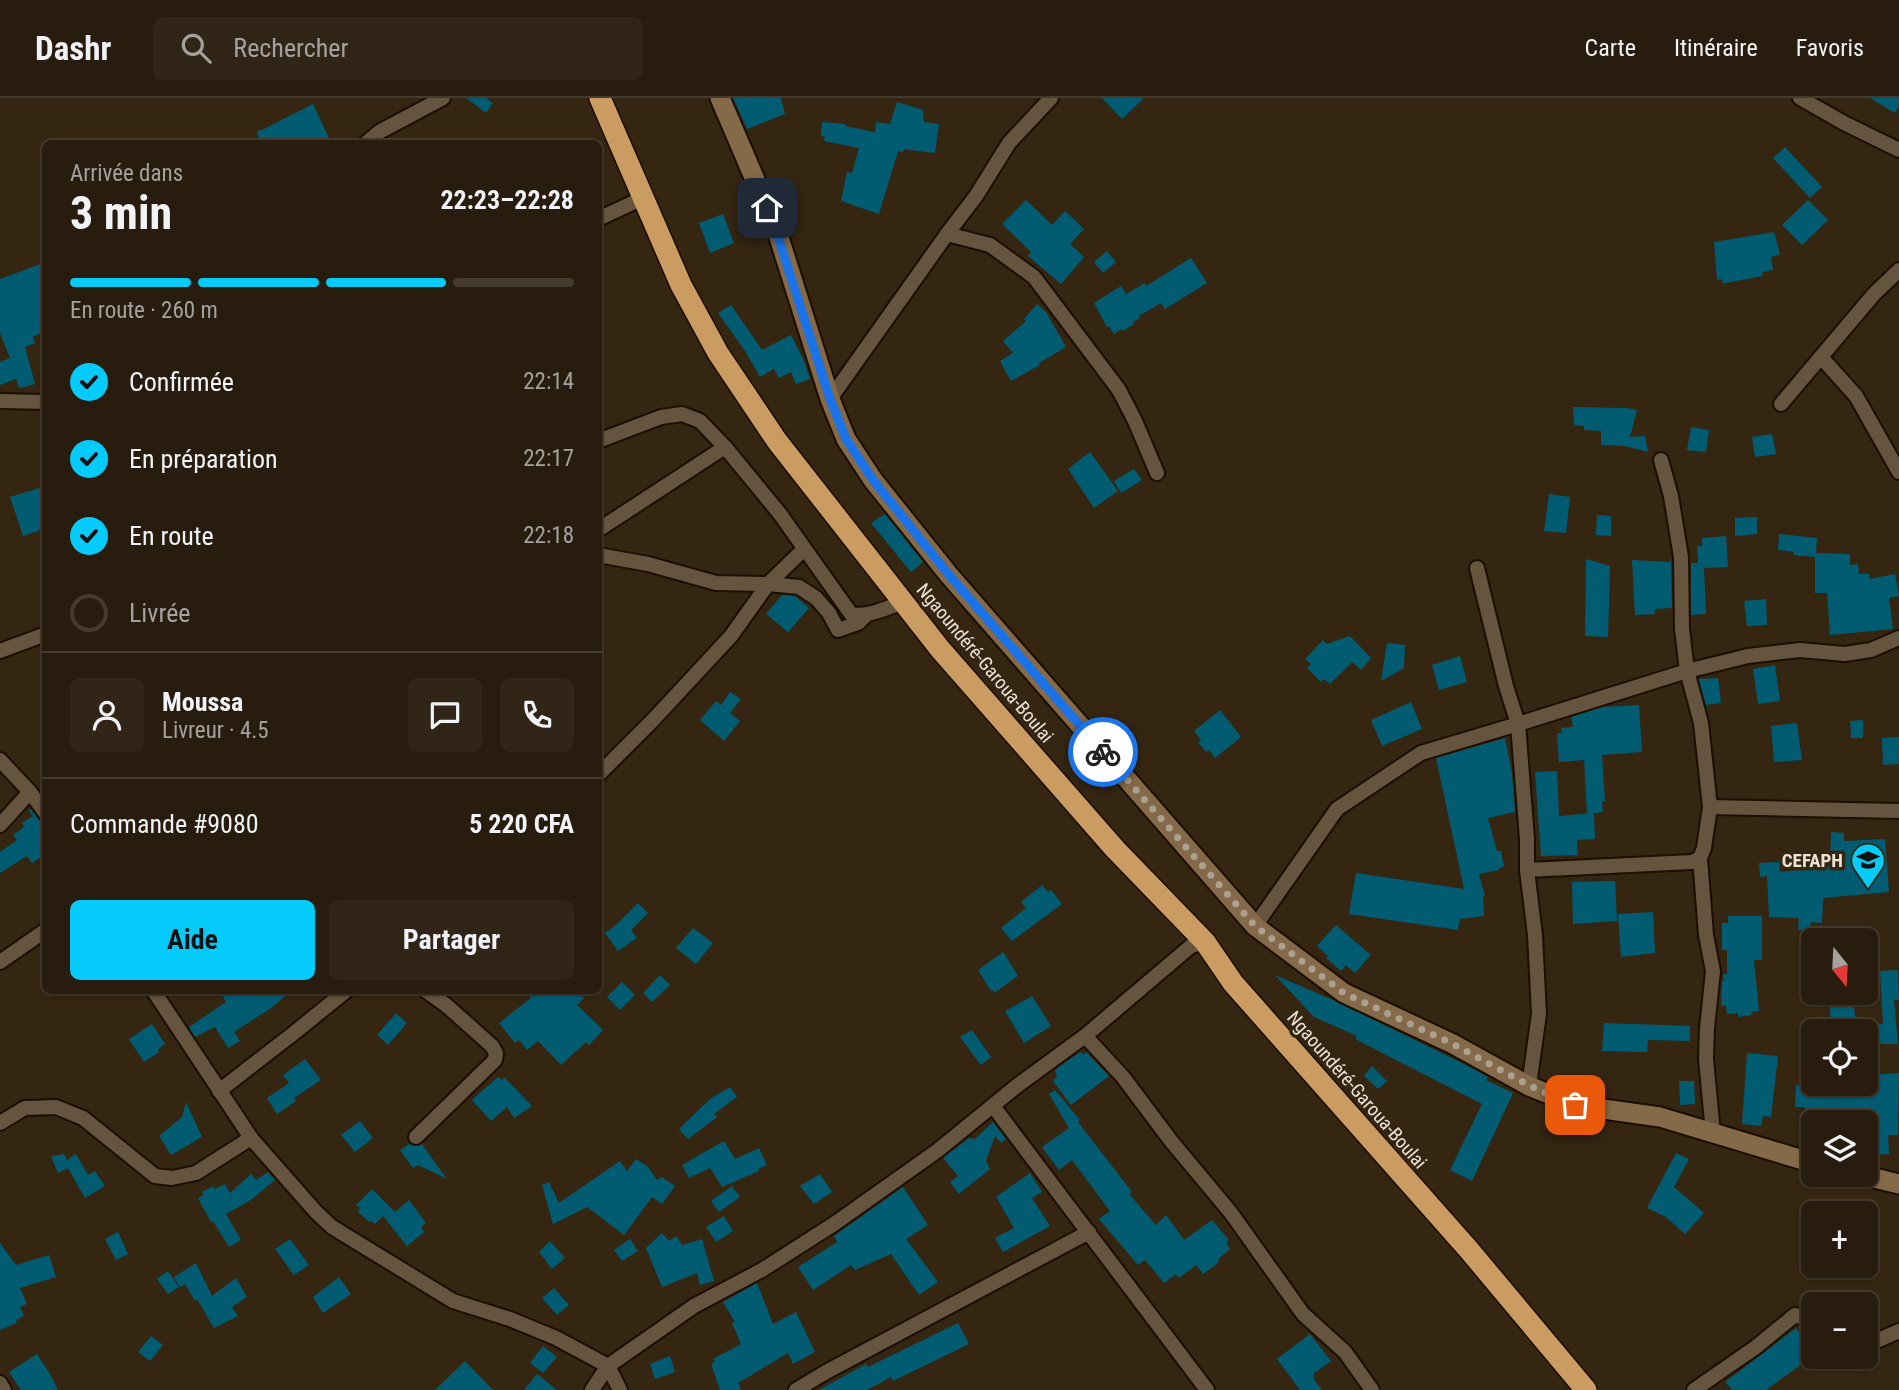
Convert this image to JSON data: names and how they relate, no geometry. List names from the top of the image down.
{
  "streets": {
    "highway": ["Ngaoundéré-Garoua-Boulai"]
  },
  "places": {
    "school or university": ["CEFAPH"]
  },
  "north": "bottom",
  "page": {
    "header": "Dashr",
    "search": "Rechercher",
    "nav": ["Carte", "Itinéraire", "Favoris"],
    "heading": ["3 min", "Arrivée dans", "22:23–22:28"],
    "panel": [
      "Moussa",
      "Livreur · 4.5",
      "Commande #9080",
      "5 220 CFA"
    ],
    "bar": "En route · 260 m",
    "list": [
      ["Confirmée", "22:14"],
      ["En préparation", "22:17"],
      ["En route", "22:18"],
      "Livrée"
    ],
    "buttons": ["Aide", "Partager"],
    "map_buttons": ["+", "−"]
  }
}
